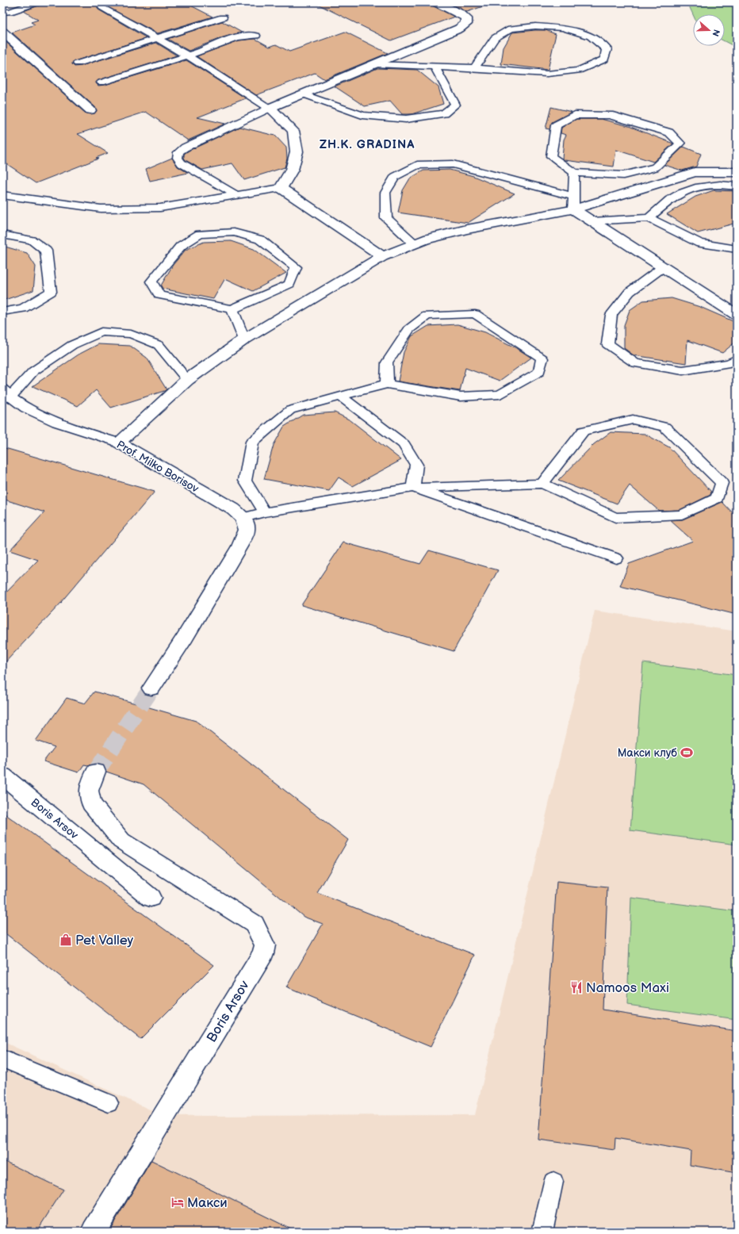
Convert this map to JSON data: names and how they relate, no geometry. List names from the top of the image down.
{
  "streets": {
    "street": ["Prof. Milko Borisov", "Boris Arsov"]
  },
  "districts": ["ZH.K. GRADINA"],
  "places": {
    "sports": ["Макси клуб"],
    "shop": ["Pet Valley"],
    "restaurant": ["Namoos Maxi"],
    "hotel": ["Макси"]
  },
  "north": "right"
}
